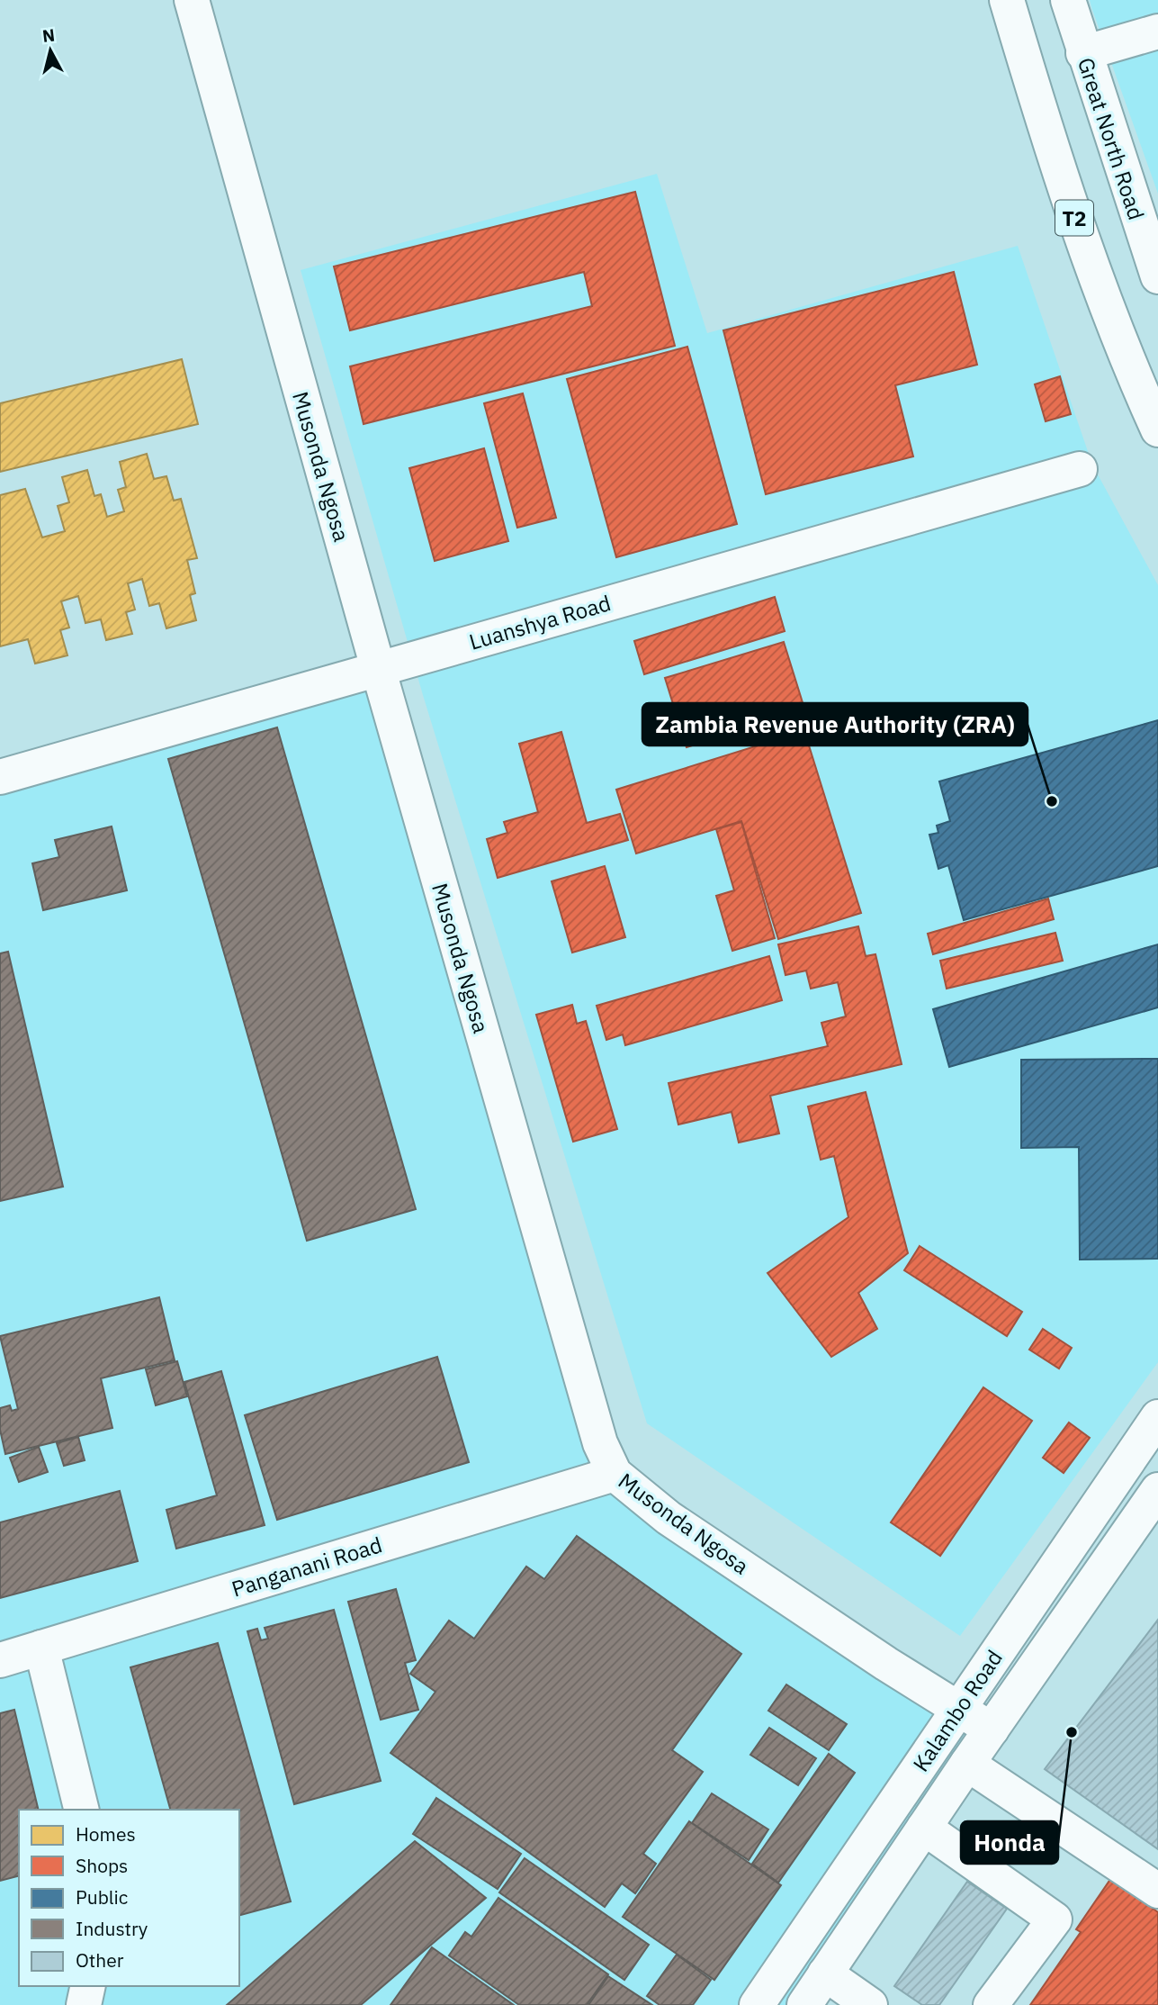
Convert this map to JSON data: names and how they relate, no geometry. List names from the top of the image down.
{
  "streets": {
    "street": [
      "Great North Road",
      "T2",
      "Musonda Ngosa",
      "Luanshya Road",
      "Panganani Road",
      "Kalambo Road"
    ]
  },
  "crossings": [
    ["Musonda Ngosa", "Luanshya Road"],
    ["Musonda Ngosa", "Panganani Road"],
    ["Musonda Ngosa", "Kalambo Road"]
  ],
  "places": ["Zambia Revenue Authority (ZRA)", "Honda"],
  "legend": [
    "Homes",
    "Shops",
    "Public",
    "Industry",
    "Other"
  ],
  "north": "top"
}
